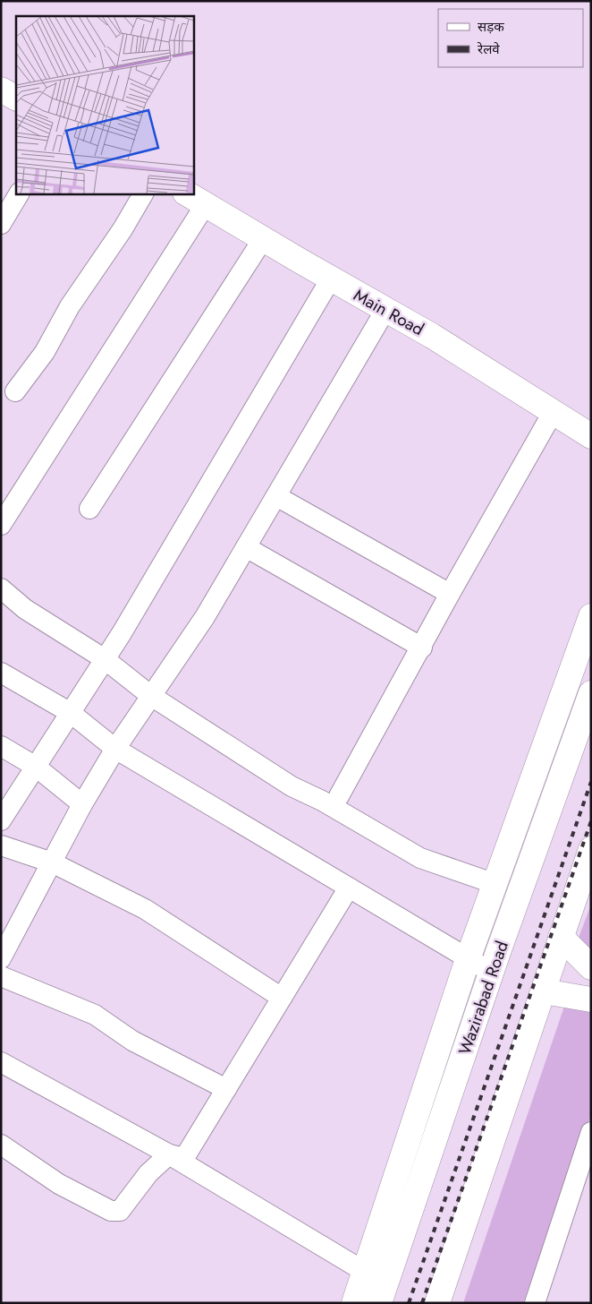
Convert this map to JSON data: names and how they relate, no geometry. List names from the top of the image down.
{
  "streets": {
    "main road": ["Main Road", "Wazirabad Road"]
  },
  "legend": ["सड़क", "रेलवे"]
}
